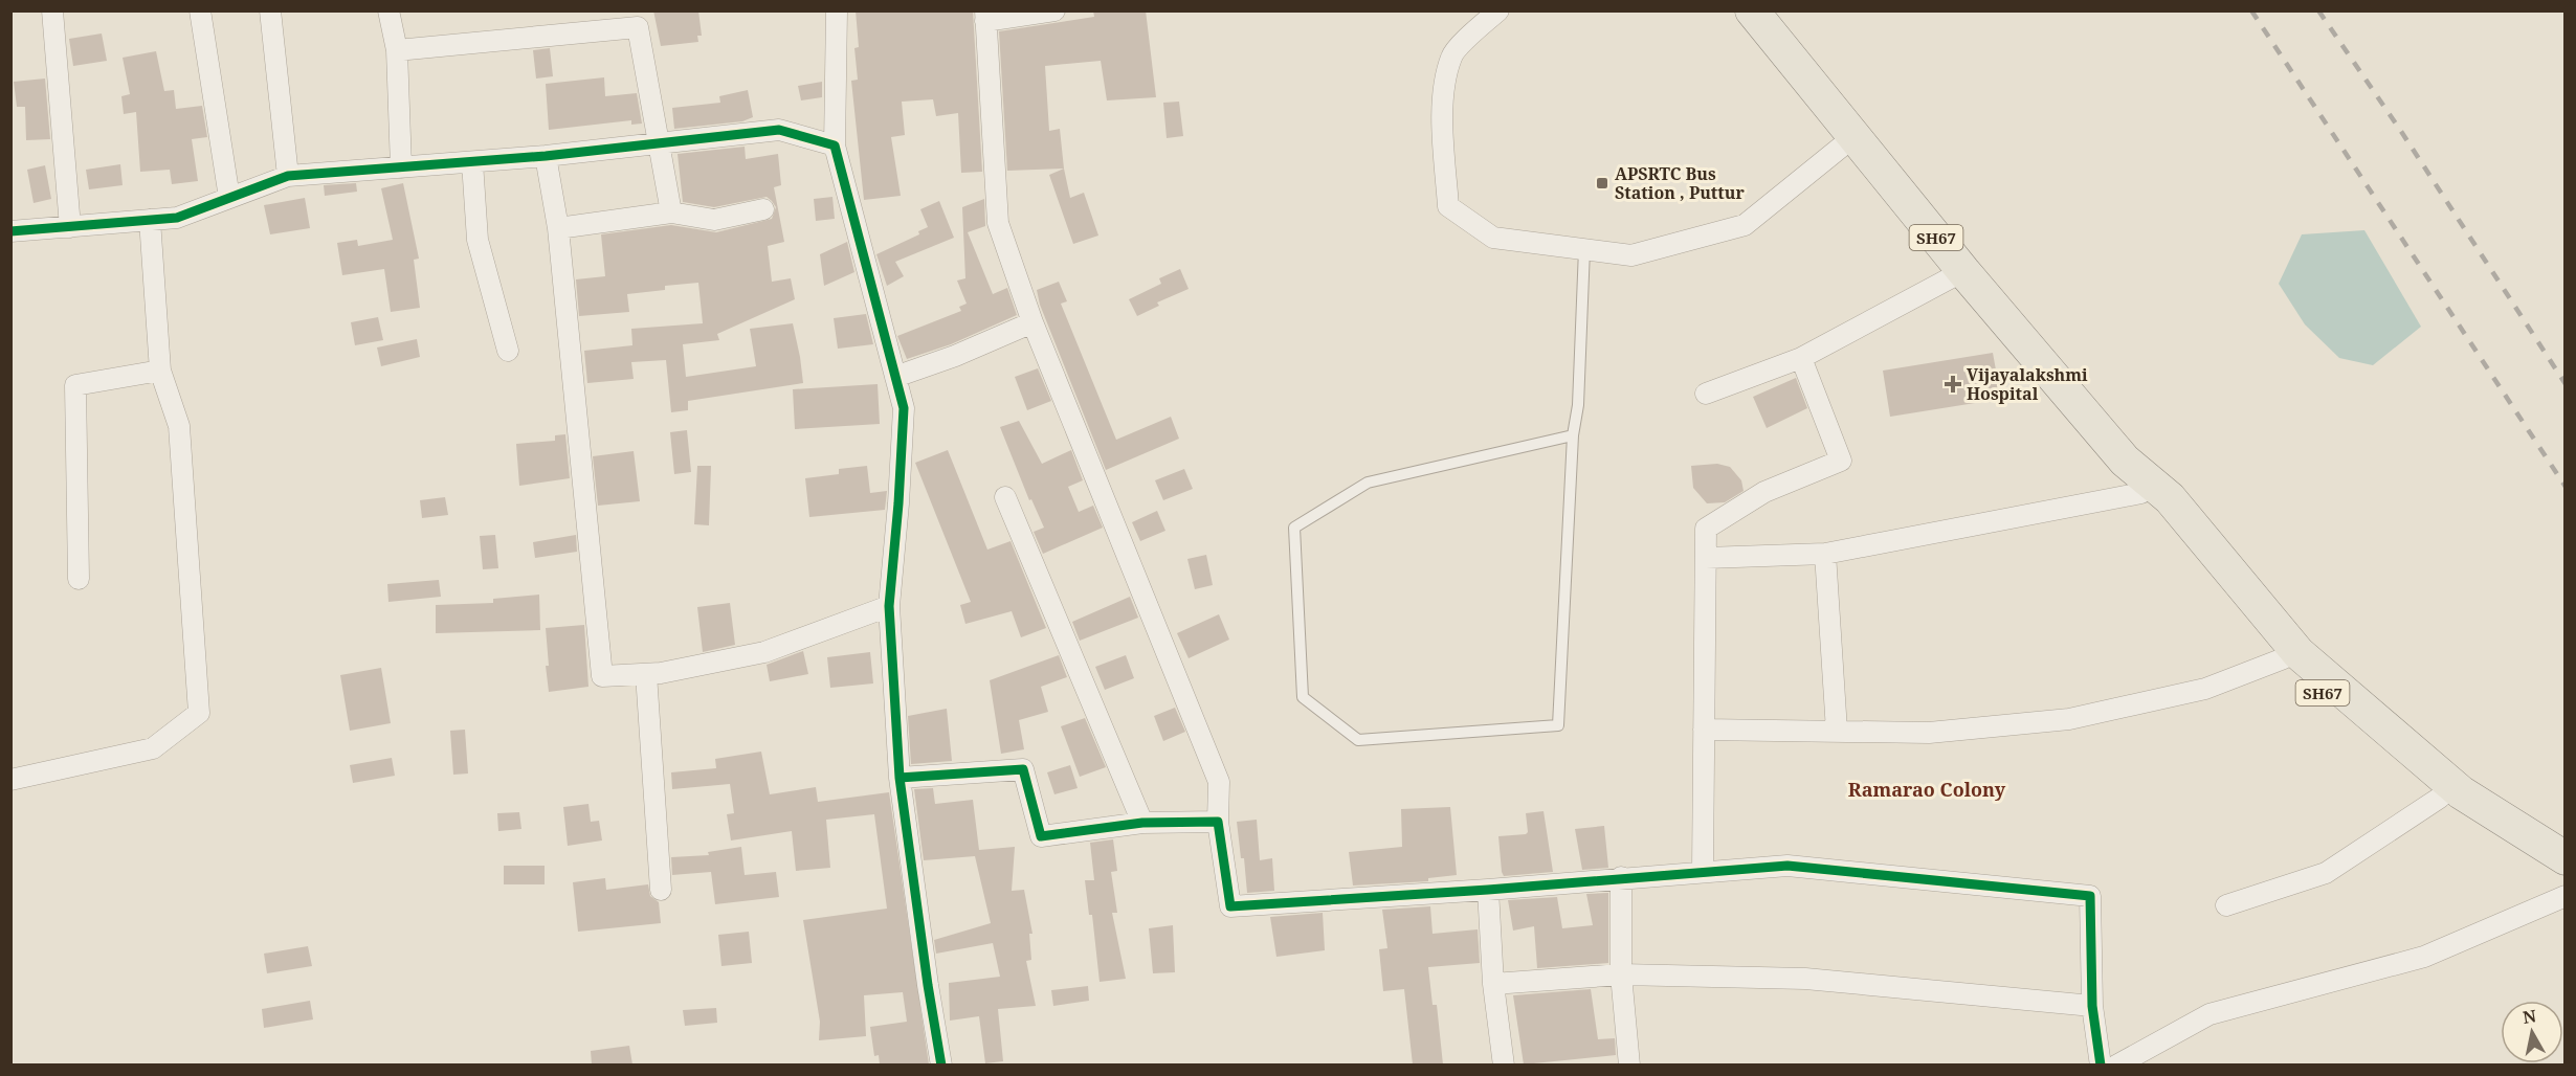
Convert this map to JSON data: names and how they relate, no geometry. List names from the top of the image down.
{
  "streets": {
    "main road": ["SH67"]
  },
  "districts": ["Ramarao Colony"],
  "places": {
    "transit": ["APSRTC Bus Station , Puttur"],
    "health": ["Vijayalakshmi Hospital"]
  },
  "north": "top"
}
